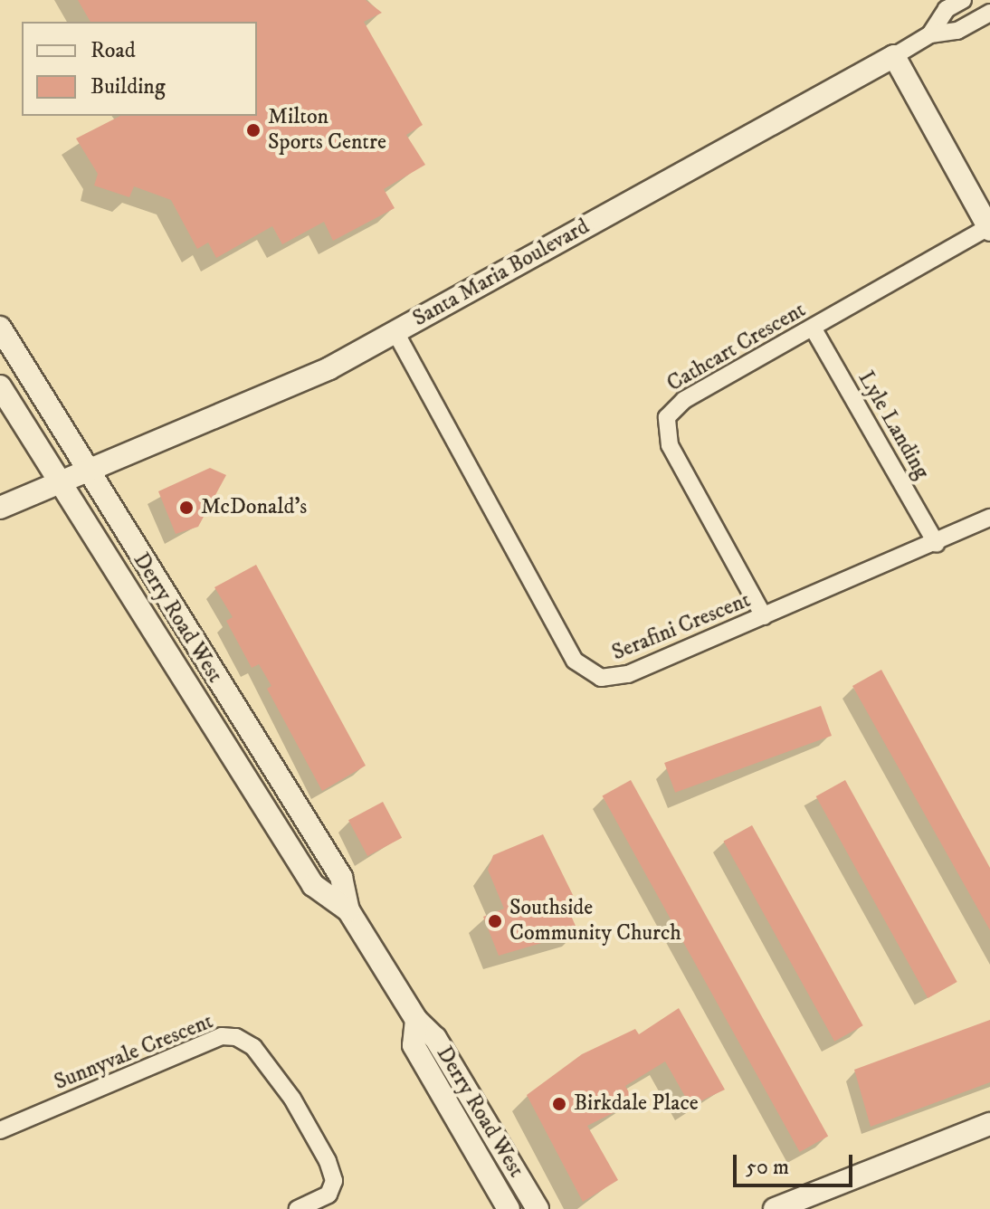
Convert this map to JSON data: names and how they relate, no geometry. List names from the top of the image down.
{
  "streets": {
    "main road": ["Santa Maria Boulevard", "Derry Road West"],
    "street": [
      "Cathcart Crescent",
      "Lyle Landing",
      "Serafini Crescent",
      "Sunnyvale Crescent"
    ]
  },
  "crossings": [
    ["Santa Maria Boulevard", "Derry Road West"],
    ["Santa Maria Boulevard", "Serafini Crescent"],
    ["Cathcart Crescent", "Lyle Landing"],
    ["Cathcart Crescent", "Serafini Crescent"],
    ["Lyle Landing", "Serafini Crescent"]
  ],
  "places": [
    "Milton Sports Centre",
    "McDonald's",
    "Southside Community Church",
    "Birkdale Place"
  ],
  "legend": ["Road", "Building"],
  "scale_bar": "50 m"
}
